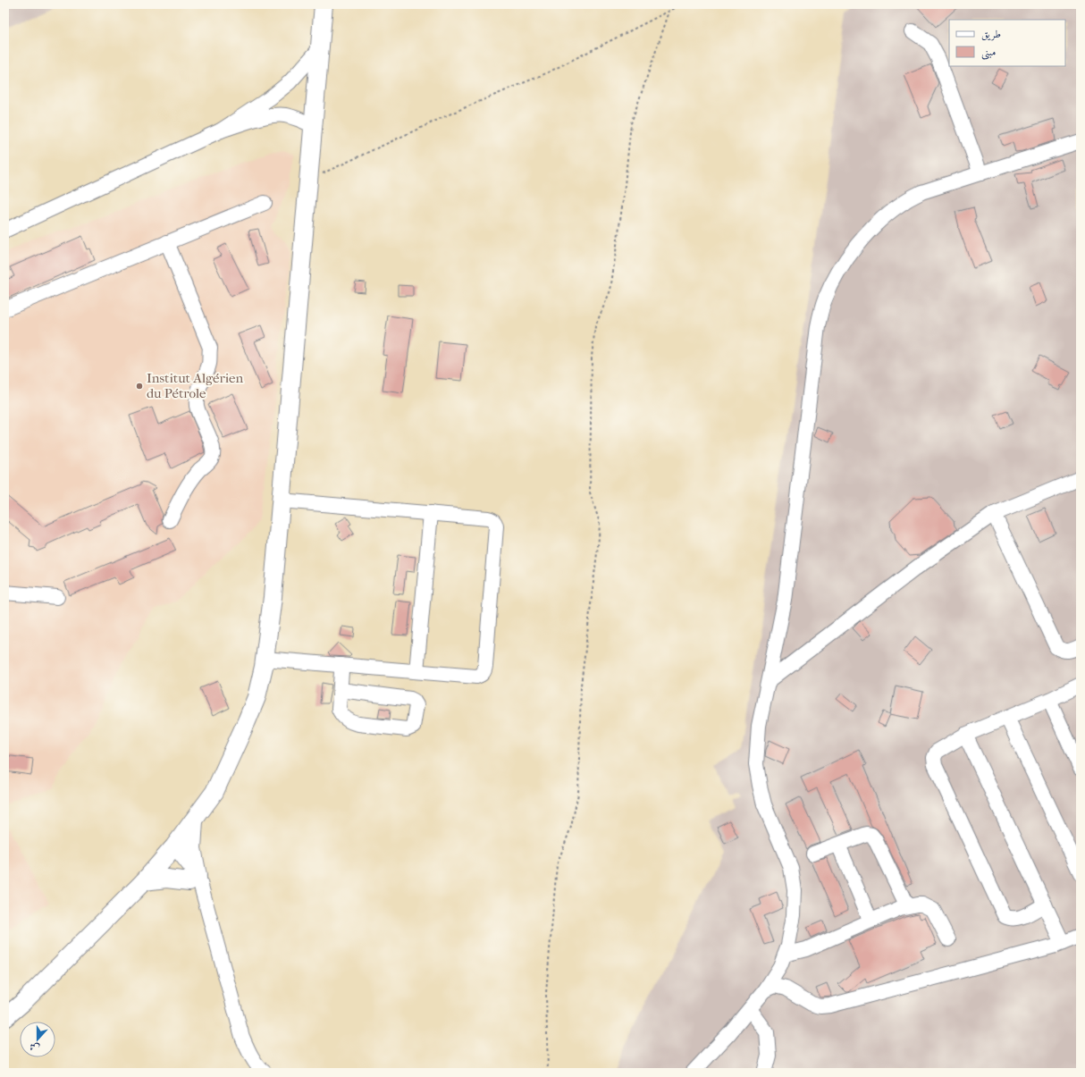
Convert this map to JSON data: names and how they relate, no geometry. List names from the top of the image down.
{
  "places": ["Institut Algérien du Pétrole"],
  "legend": ["طريق", "مبنى"],
  "north": "bottom"
}
